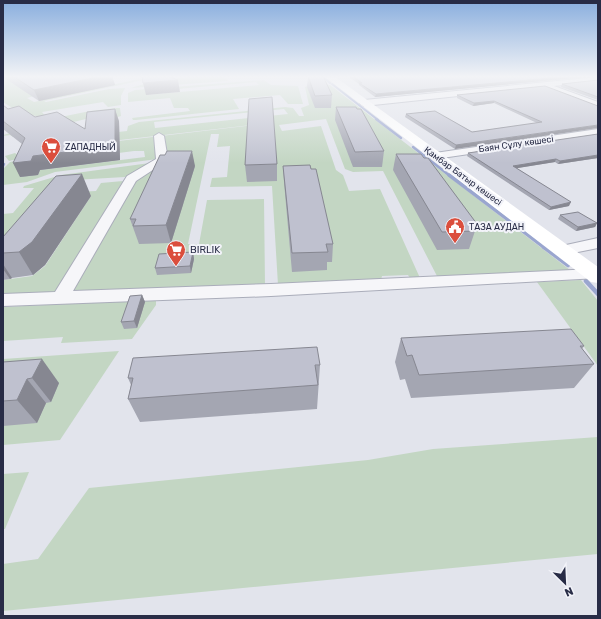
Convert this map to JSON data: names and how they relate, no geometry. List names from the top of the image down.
{
  "streets": {
    "main road": ["Қамбар Батыр көшесі"],
    "street": ["Баян Сұлу көшесі"]
  },
  "crossings": [
    ["Баян Сұлу көшесі", "Қамбар Батыр көшесі"]
  ],
  "places": {
    "supermarket": ["ZАПАДНЫЙ", "BIRLIK"],
    "public building": ["ТАЗА АУДАН"]
  },
  "north": "bottom right"
}
